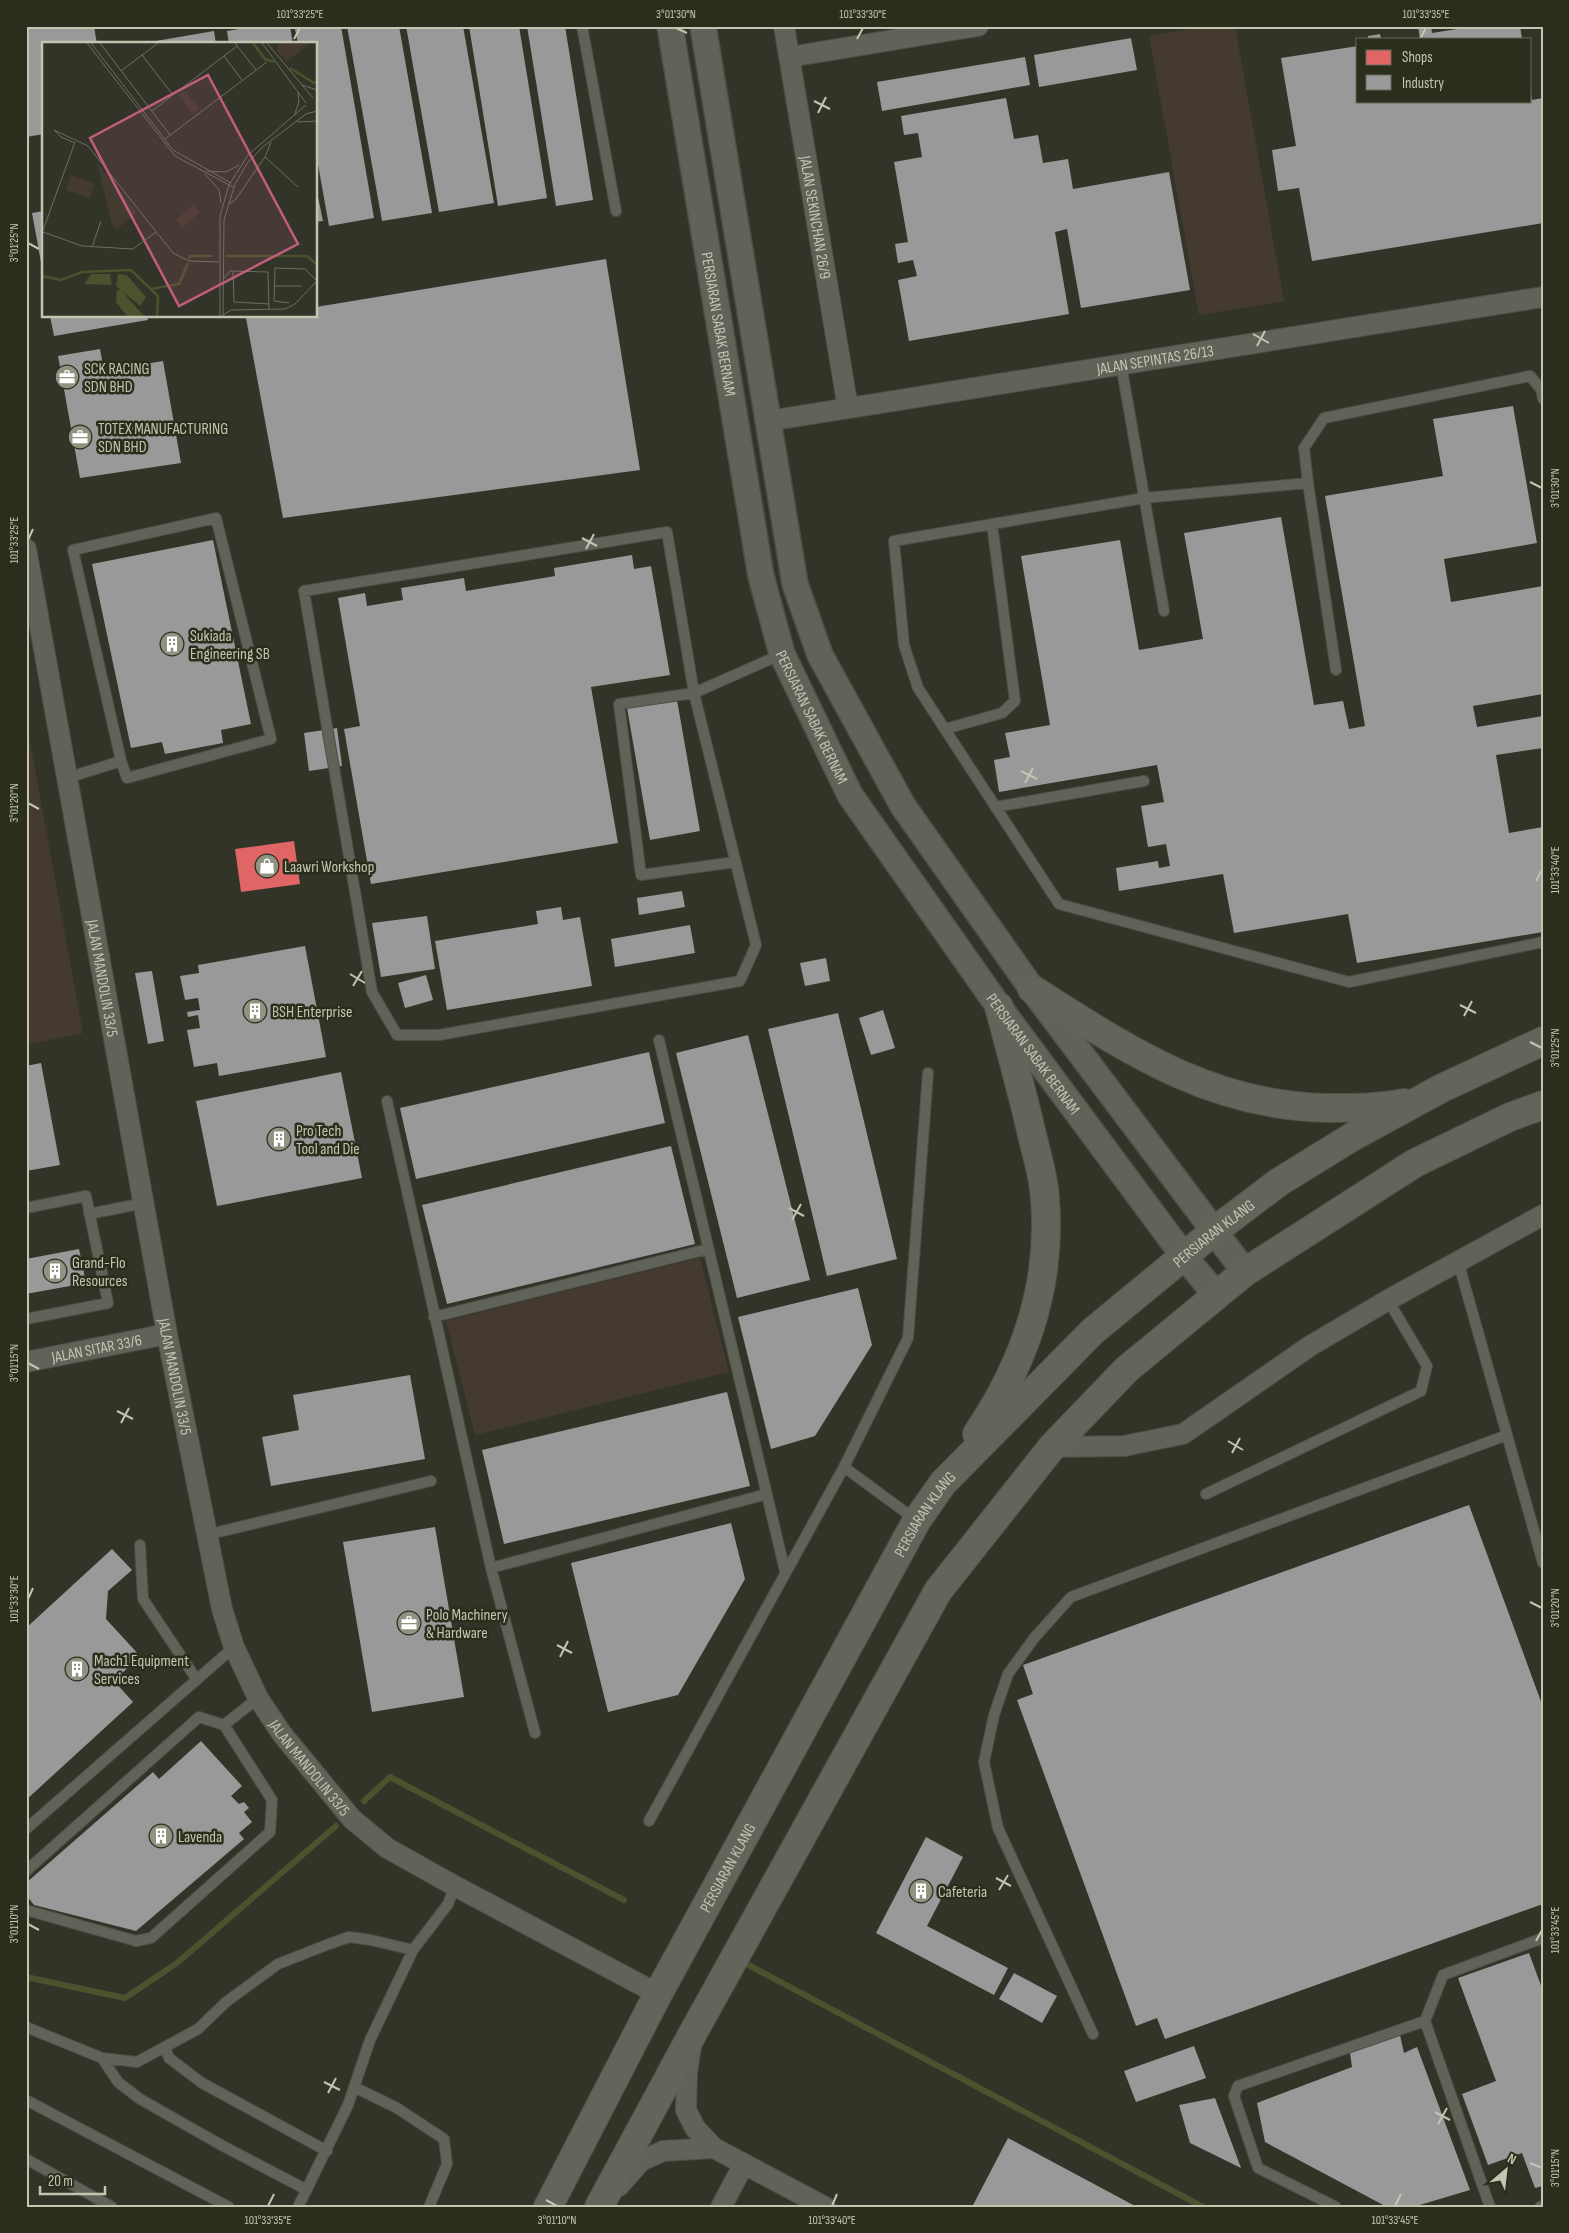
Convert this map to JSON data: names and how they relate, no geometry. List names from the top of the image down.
{
  "streets": {
    "main road": ["PERSIARAN KLANG"],
    "street": [
      "JALAN SEKINCHAN 26/9",
      "PERSIARAN SABAK BERNAM",
      "JALAN SEPINTAS 26/13",
      "JALAN MANDOLIN 33/5",
      "JALAN SITAR 33/6"
    ]
  },
  "crossings": [
    ["JALAN SEKINCHAN 26/9", "JALAN SEPINTAS 26/13"],
    ["PERSIARAN SABAK BERNAM", "JALAN SEPINTAS 26/13"],
    ["PERSIARAN SABAK BERNAM", "PERSIARAN KLANG"],
    ["JALAN MANDOLIN 33/5", "PERSIARAN KLANG"],
    ["JALAN MANDOLIN 33/5", "JALAN SITAR 33/6"]
  ],
  "places": {
    "office": ["SCK RACING SDN BHD", "TOTEX MANUFACTURING SDN BHD", "Polo Machinery & Hardware"],
    "building": [
      "Sukiada Engineering SB",
      "BSH Enterprise",
      "Pro Tech Tool and Die",
      "Grand-Flo Resources",
      "Mach1 Equipment Services",
      "Lavenda",
      "Cafeteria"
    ],
    "shop": ["Laawri Workshop"]
  },
  "legend": ["Shops", "Industry"],
  "scale_bar": "20 m",
  "north": "top right",
  "coordinates": [
    "101°33'25\"E",
    "3°01'30\"N",
    "101°33'30\"E",
    "101°33'35\"E",
    "3°01'25\"N",
    "3°01'20\"N",
    "101°33'40\"E",
    "3°01'15\"N",
    "3°01'10\"N",
    "101°33'45\"E"
  ]
}
